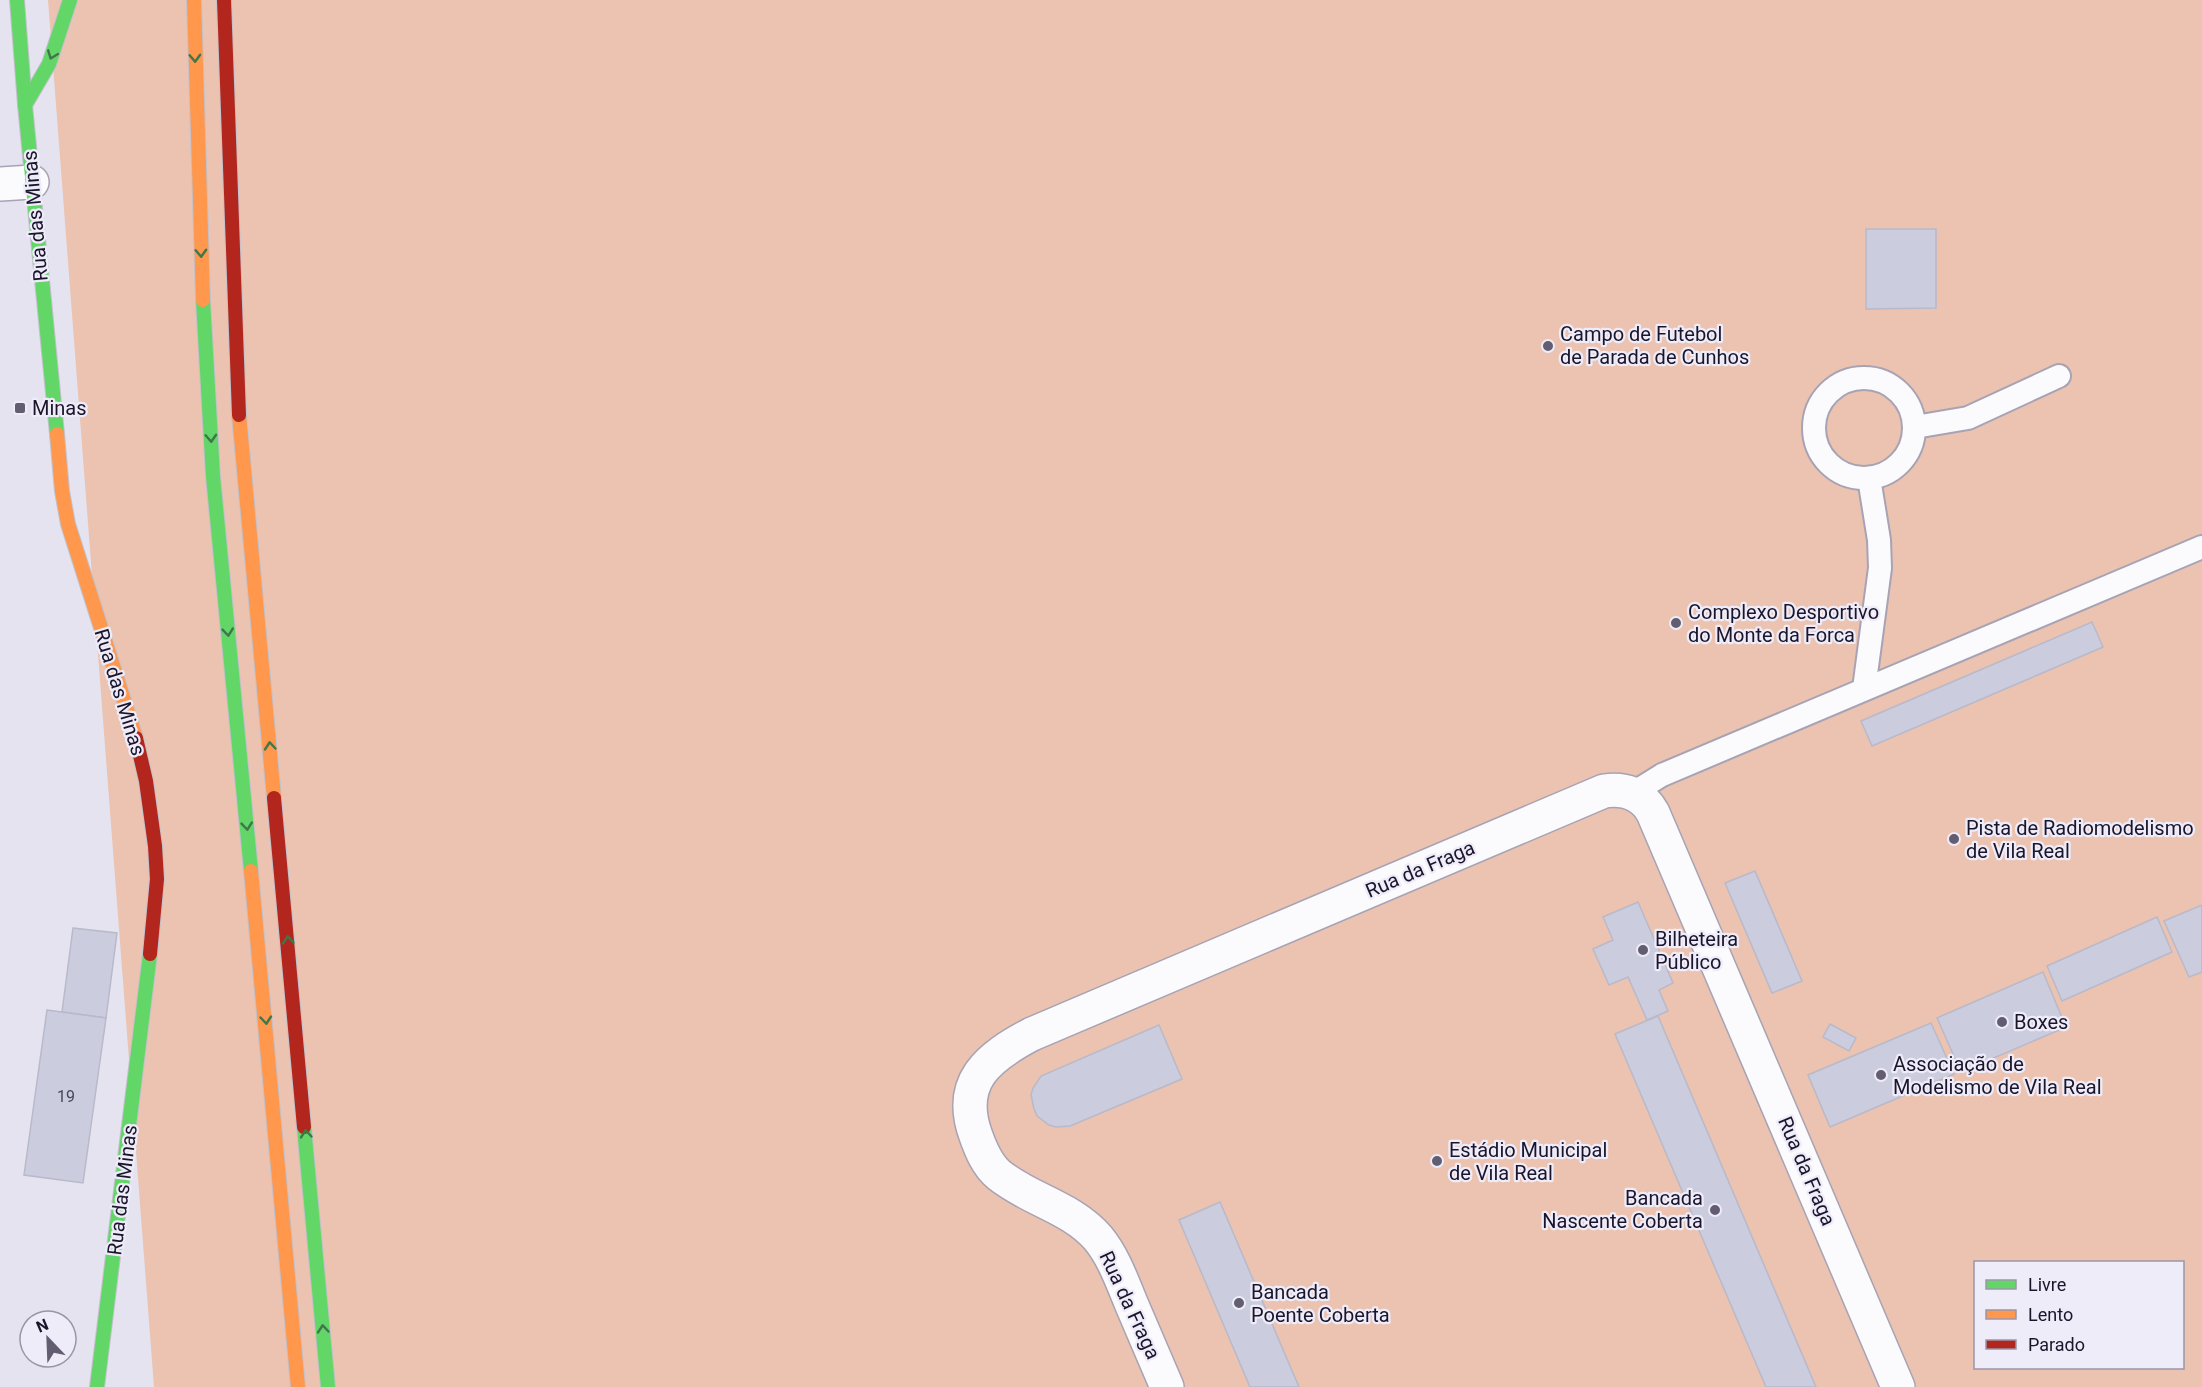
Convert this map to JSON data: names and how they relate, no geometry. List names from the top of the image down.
{
  "streets": {
    "main road": ["Rua das Minas"],
    "street": ["Rua da Fraga"]
  },
  "places": {
    "other": [
      "Campo de Futebol de Parada de Cunhos",
      "Complexo Desportivo do Monte da Forca",
      "Pista de Radiomodelismo de Vila Real",
      "Bilheteira Público",
      "Boxes",
      "Associação de Modelismo de Vila Real",
      "Estádio Municipal de Vila Real",
      "Bancada Nascente Coberta",
      "Bancada Poente Coberta"
    ],
    "transit": ["Minas"]
  },
  "house_numbers": ["19"],
  "legend": ["Livre", "Lento", "Parado"],
  "north": "top left"
}
